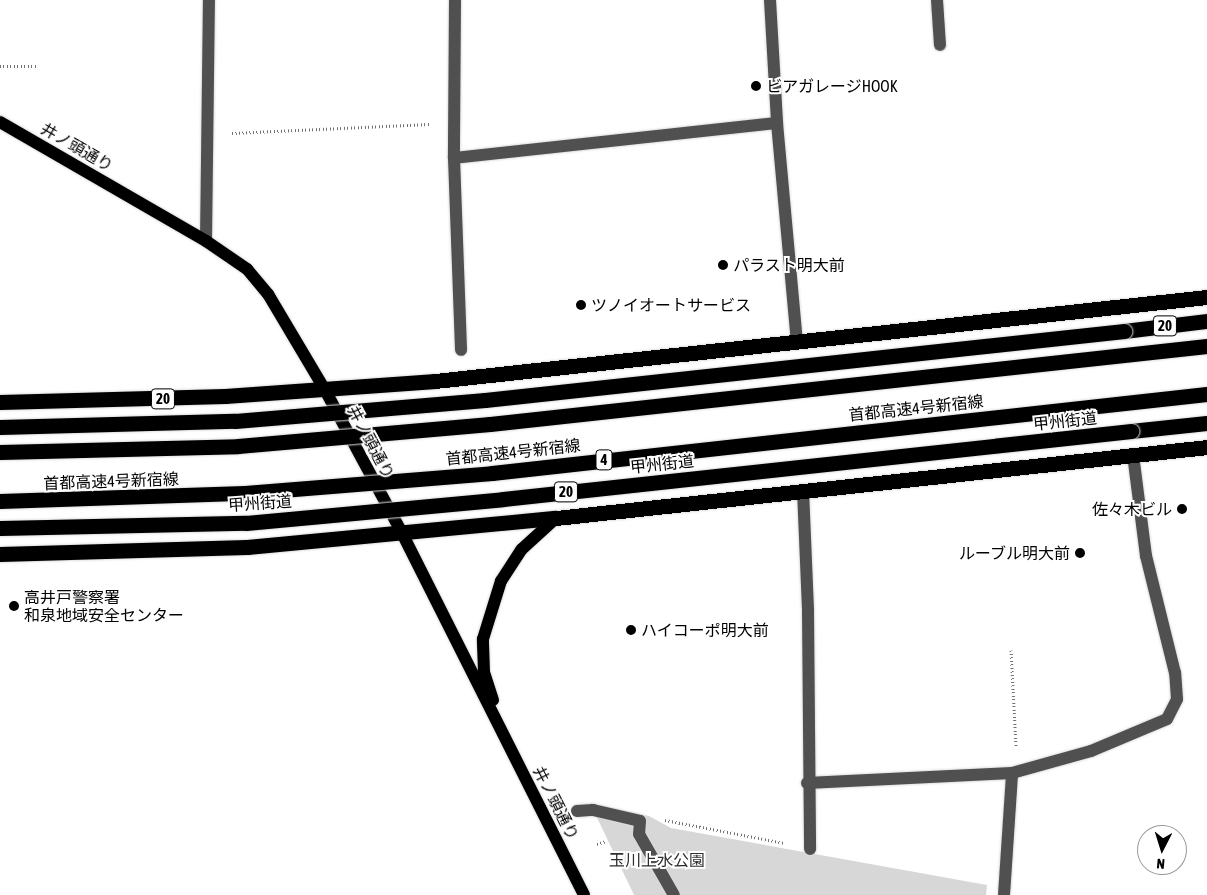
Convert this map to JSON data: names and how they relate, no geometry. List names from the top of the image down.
{
  "streets": {
    "highway": [
      "20",
      "首都高速4号新宿線",
      "甲州街道",
      "4"
    ],
    "main road": ["井ノ頭通り"]
  },
  "crossings": [
    ["井ノ頭通り", "20"]
  ],
  "parks": ["玉川上水公園"],
  "places": [
    "ビアガレージHOOK",
    "パラスト明大前",
    "ツノイオートサービス",
    "佐々木ビル",
    "ルーブル明大前",
    "高井戸警察署 和泉地域安全センター",
    "ハイコーポ明大前"
  ],
  "north": "bottom"
}
